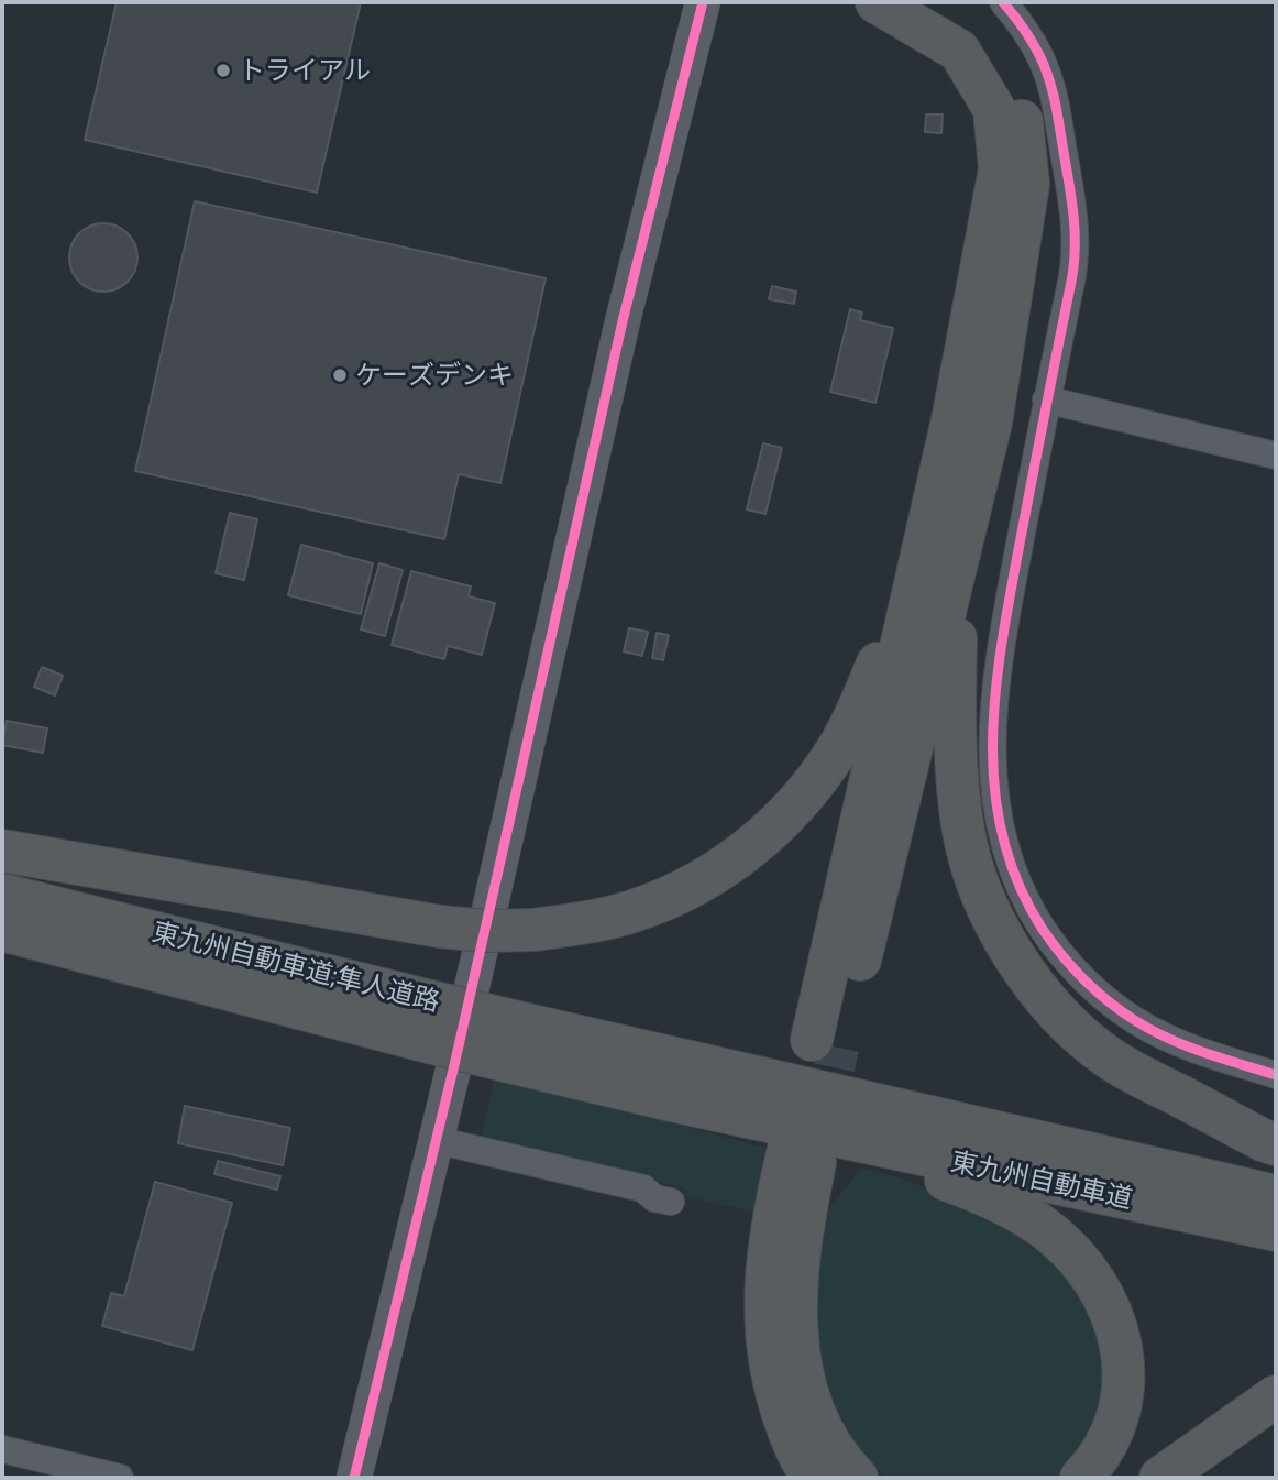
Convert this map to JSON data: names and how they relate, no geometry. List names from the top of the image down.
{
  "streets": {
    "highway": ["東九州自動車道;隼人道路", "東九州自動車道"]
  },
  "crossings": [
    ["東九州自動車道;隼人道路", "東九州自動車道"]
  ],
  "places": ["トライアル", "ケーズデンキ"]
}
